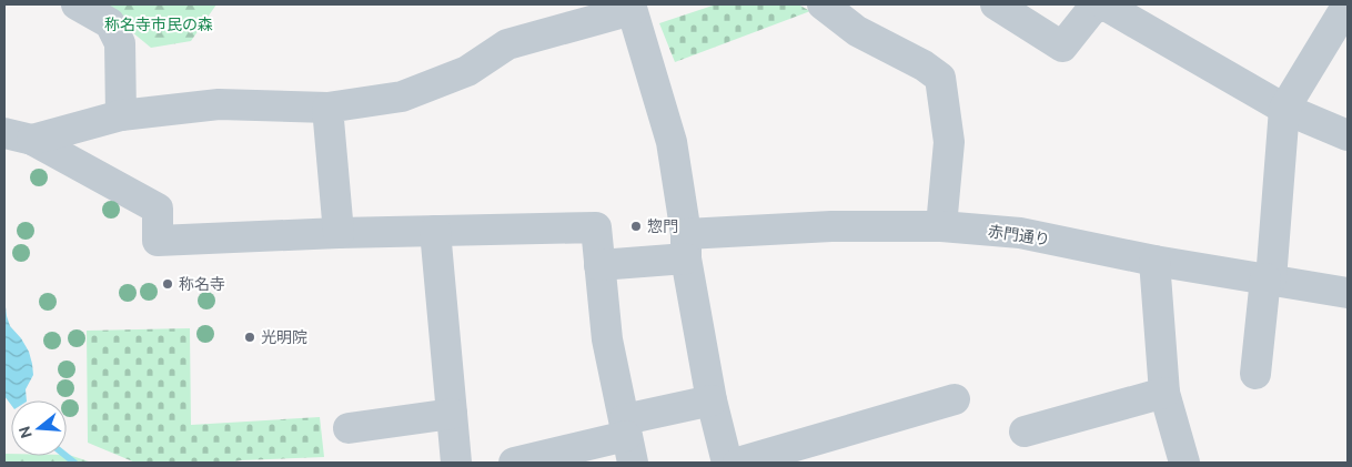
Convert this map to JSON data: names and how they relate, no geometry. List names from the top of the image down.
{
  "streets": {
    "street": ["赤門通り"]
  },
  "parks": ["称名寺市民の森"],
  "places": ["惣門", "称名寺", "光明院"],
  "north": "left"
}
